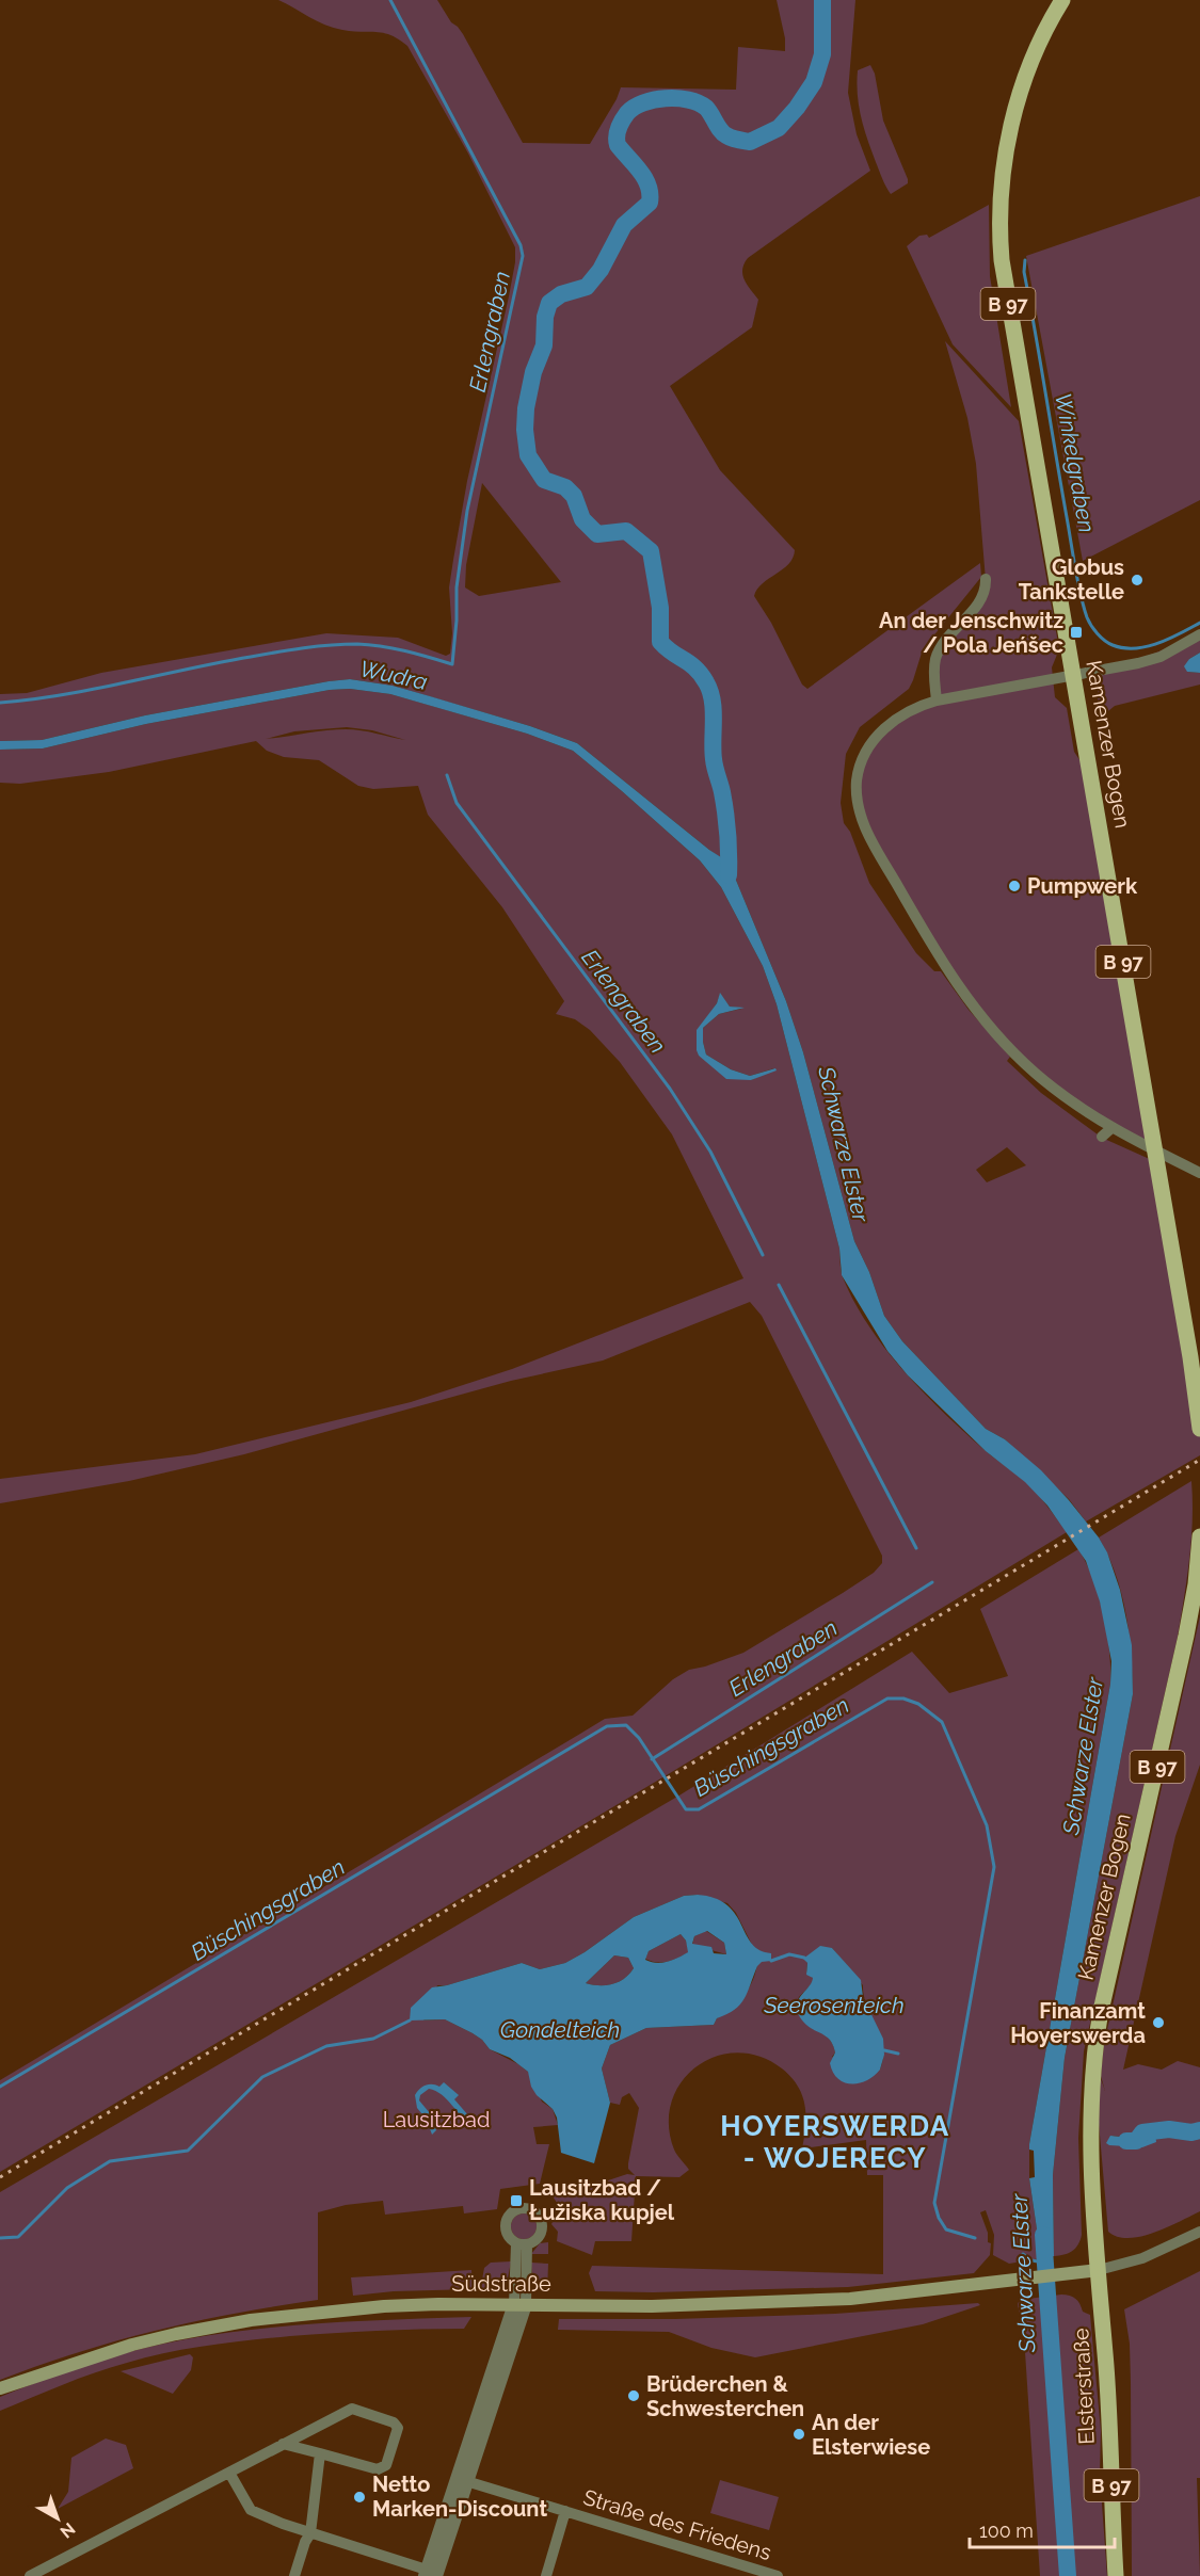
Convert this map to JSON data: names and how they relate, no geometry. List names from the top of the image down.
{
  "streets": {
    "main road": [
      "B 97",
      "Kamenzer Bogen",
      "Südstraße",
      "Elsterstraße"
    ],
    "street": ["Straße des Friedens"]
  },
  "crossings": [
    ["Kamenzer Bogen", "Südstraße"],
    ["Kamenzer Bogen", "Elsterstraße"],
    ["Südstraße", "Elsterstraße"]
  ],
  "districts": ["HOYERSWERDA - WOJERECY"],
  "water": [
    "Erlengraben",
    "Winkelgraben",
    "Wudra",
    "Schwarze Elster",
    "Büschingsgraben",
    "Seerosenteich",
    "Gondelteich"
  ],
  "parks": ["Lausitzbad"],
  "places": {
    "other": [
      "Globus Tankstelle",
      "Pumpwerk",
      "Finanzamt Hoyerswerda",
      "Brüderchen & Schwesterchen",
      "An der Elsterwiese",
      "Netto Marken-Discount"
    ],
    "transit": ["An der Jenschwitz / Pola Jeńšec", "Lausitzbad / Łužiska kupjel"]
  },
  "scale_bar": "100 m",
  "north": "bottom right"
}
